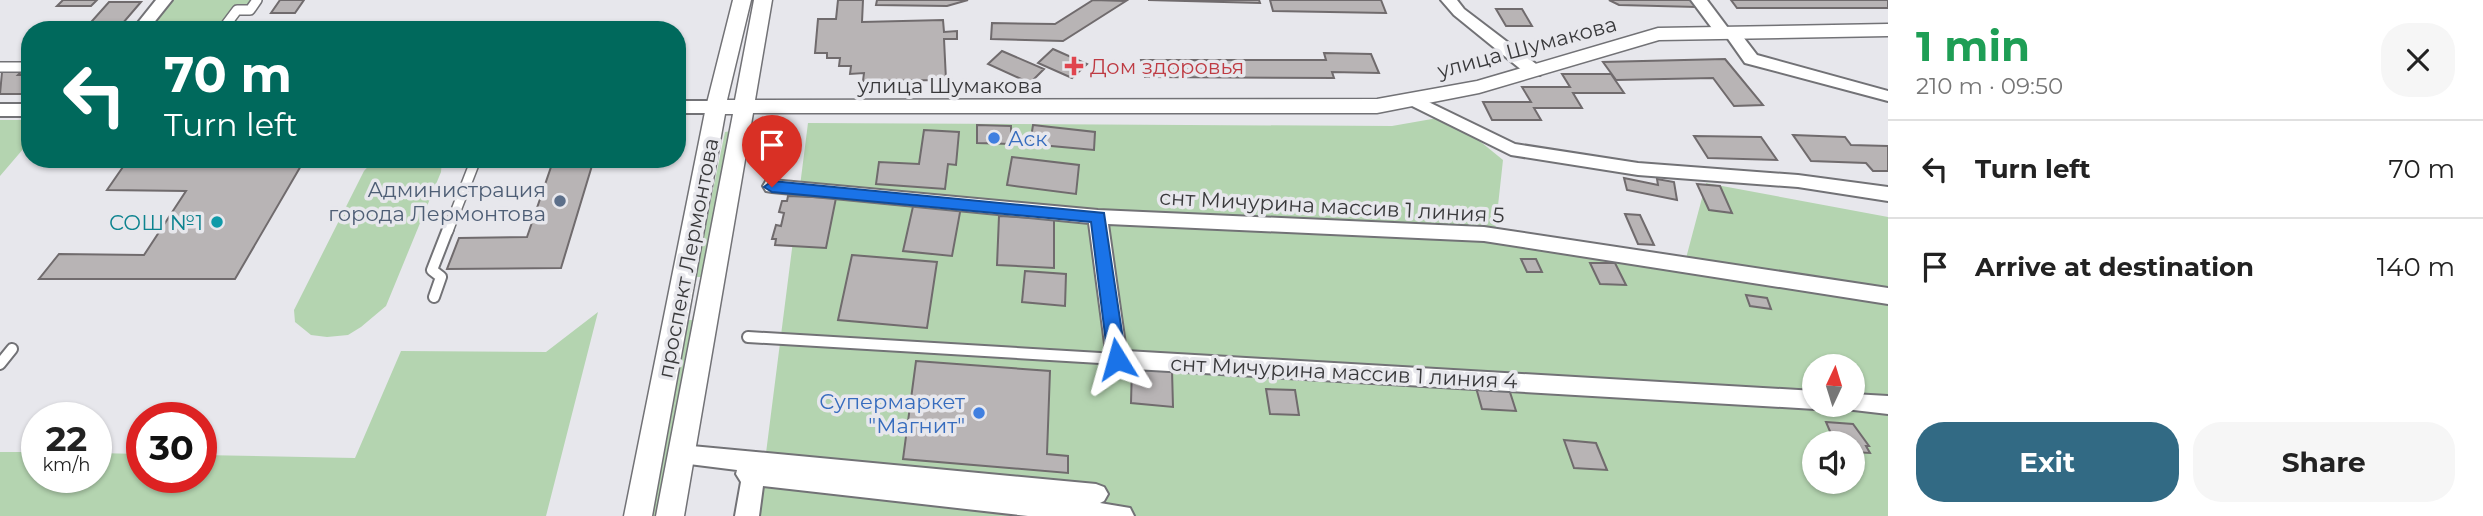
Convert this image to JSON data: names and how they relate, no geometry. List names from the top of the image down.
{
  "streets": {
    "street": [
      "улица Шумакова",
      "снт Мичурина массив 1 линия 5",
      "проспект Лермонтова",
      "снт Мичурина массив 1 линия 4"
    ]
  },
  "crossings": [
    ["улица Шумакова", "проспект Лермонтова"]
  ],
  "places": {
    "health": ["Дом здоровья"],
    "other": [
      "Аск",
      "Администрация города Лермонтова",
      "СОШ №1",
      "Супермаркет \"Магнит\""
    ]
  },
  "north": "top",
  "page": {
    "heading": ["1 min", "210 m · 09:50"],
    "turn": ["70 m", "Turn left"],
    "list": [
      {
        "name": "Turn left",
        "value": "70 m"
      },
      {
        "name": "Arrive at destination",
        "value": "140 m"
      }
    ],
    "speed": "22 km/h",
    "limit": "30",
    "buttons": ["Exit", "Share"]
  }
}
